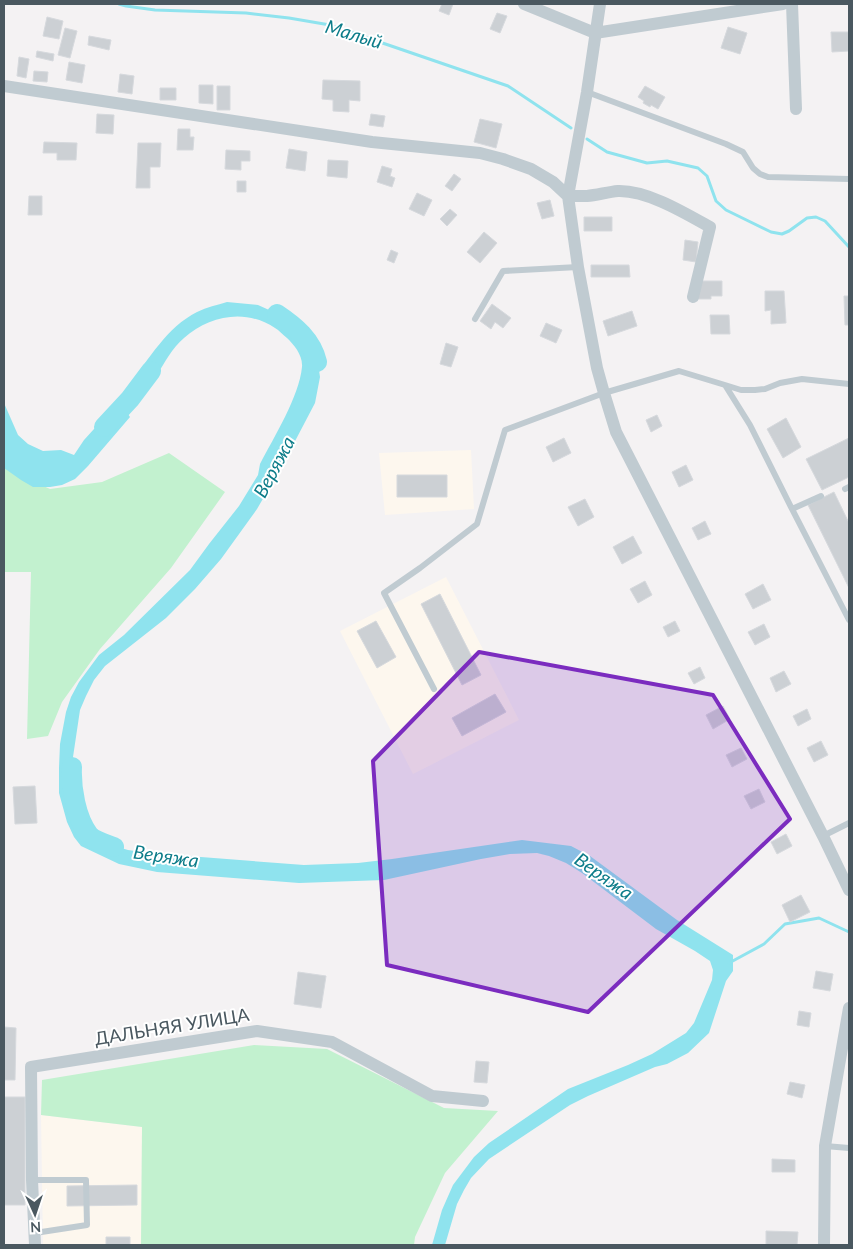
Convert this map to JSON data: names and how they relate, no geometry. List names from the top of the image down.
{
  "streets": {
    "street": ["ДАЛЬНЯЯ УЛИЦА"]
  },
  "water": ["Малый", "Веряжа"],
  "north": "bottom"
}
